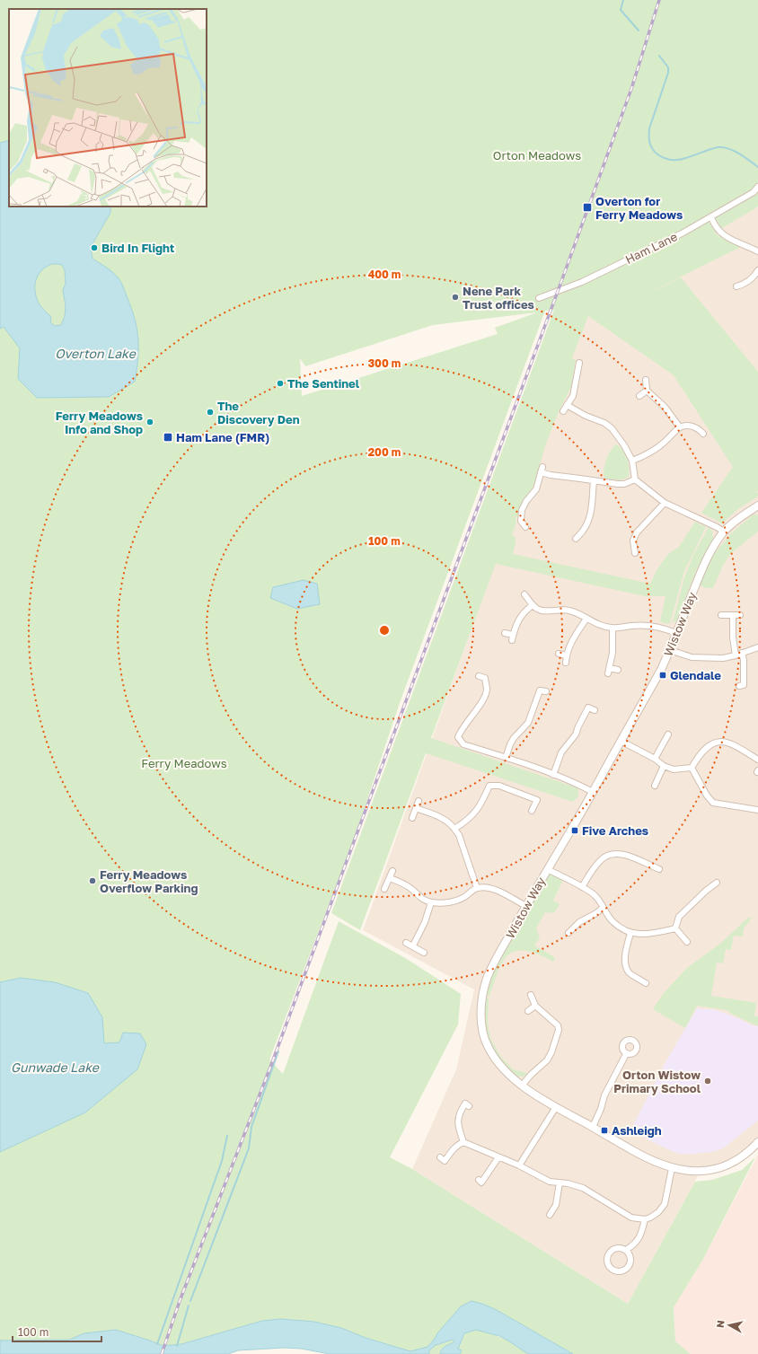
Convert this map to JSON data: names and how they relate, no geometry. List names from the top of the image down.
{
  "streets": {
    "street": ["Ham Lane", "Wistow Way"]
  },
  "water": ["Overton Lake", "Gunwade Lake"],
  "parks": ["Orton Meadows", "Ferry Meadows"],
  "places": {
    "transit": [
      "Overton for Ferry Meadows",
      "Ham Lane (FMR)",
      "Glendale",
      "Five Arches",
      "Ashleigh"
    ],
    "other": [
      "Bird In Flight",
      "Nene Park Trust offices",
      "The Sentinel",
      "The Discovery Den",
      "Ferry Meadows Info and Shop",
      "Ferry Meadows Overflow Parking",
      "Orton Wistow Primary School"
    ]
  },
  "scale_bar": "100 m",
  "north": "left",
  "rings": [
    "400 m",
    "300 m",
    "200 m",
    "100 m"
  ]
}
